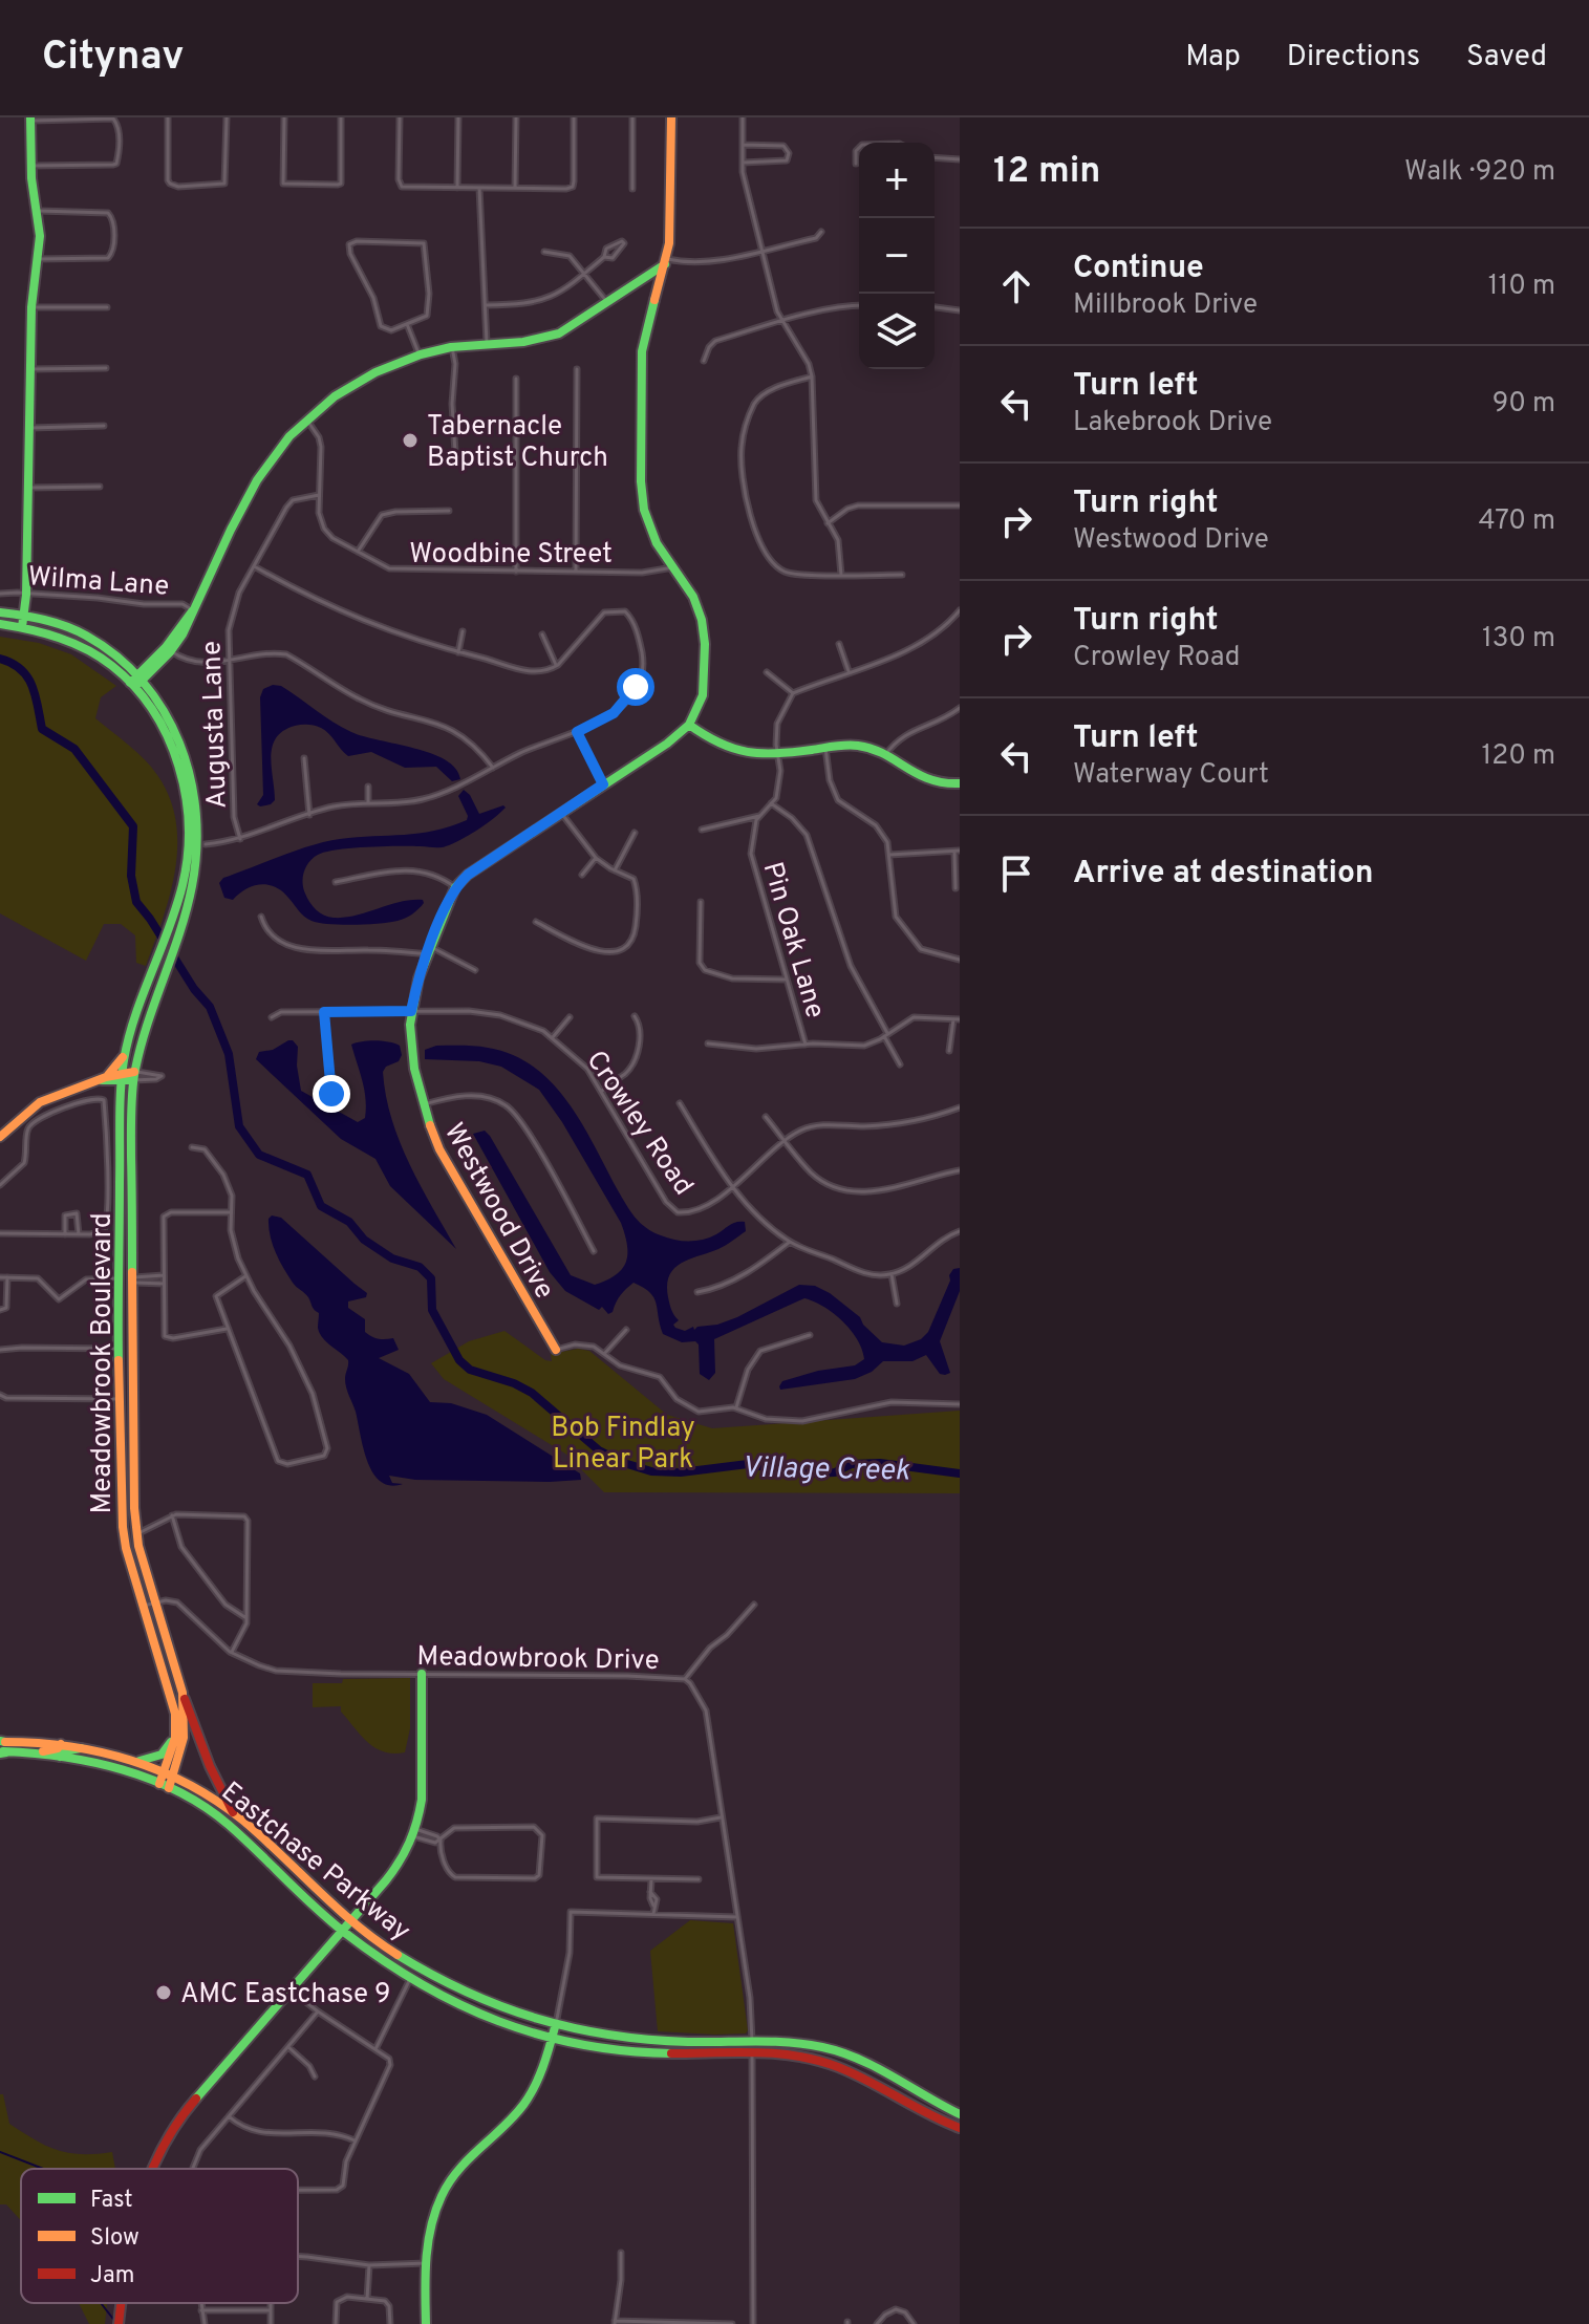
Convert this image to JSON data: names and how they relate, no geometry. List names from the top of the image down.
{
  "streets": {
    "main road": ["Westwood Drive", "Meadowbrook Boulevard", "Eastchase Parkway"],
    "street": [
      "Woodbine Street",
      "Wilma Lane",
      "Augusta Lane",
      "Pin Oak Lane",
      "Crowley Road",
      "Meadowbrook Drive"
    ]
  },
  "crossings": [
    ["Woodbine Street", "Augusta Lane"],
    ["Crowley Road", "Westwood Drive"],
    ["Meadowbrook Boulevard", "Meadowbrook Drive"],
    ["Meadowbrook Boulevard", "Eastchase Parkway"],
    ["Meadowbrook Drive", "Eastchase Parkway"]
  ],
  "water": ["Village Creek"],
  "parks": ["Bob Findlay Linear Park"],
  "places": ["Tabernacle Baptist Church", "AMC Eastchase 9"],
  "legend": ["Fast", "Slow", "Jam"],
  "page": {
    "header": "Citynav",
    "nav": ["Map", "Directions", "Saved"],
    "heading": ["12 min", "Walk · 920 m"],
    "map_buttons": ["+", "−"],
    "list": [
      ["Continue", "Millbrook Drive", "110 m"],
      ["Turn left", "Lakebrook Drive", "90 m"],
      ["Turn right", "Westwood Drive", "470 m"],
      ["Turn right", "Crowley Road", "130 m"],
      ["Turn left", "Waterway Court", "120 m"],
      "Arrive at destination"
    ]
  }
}
